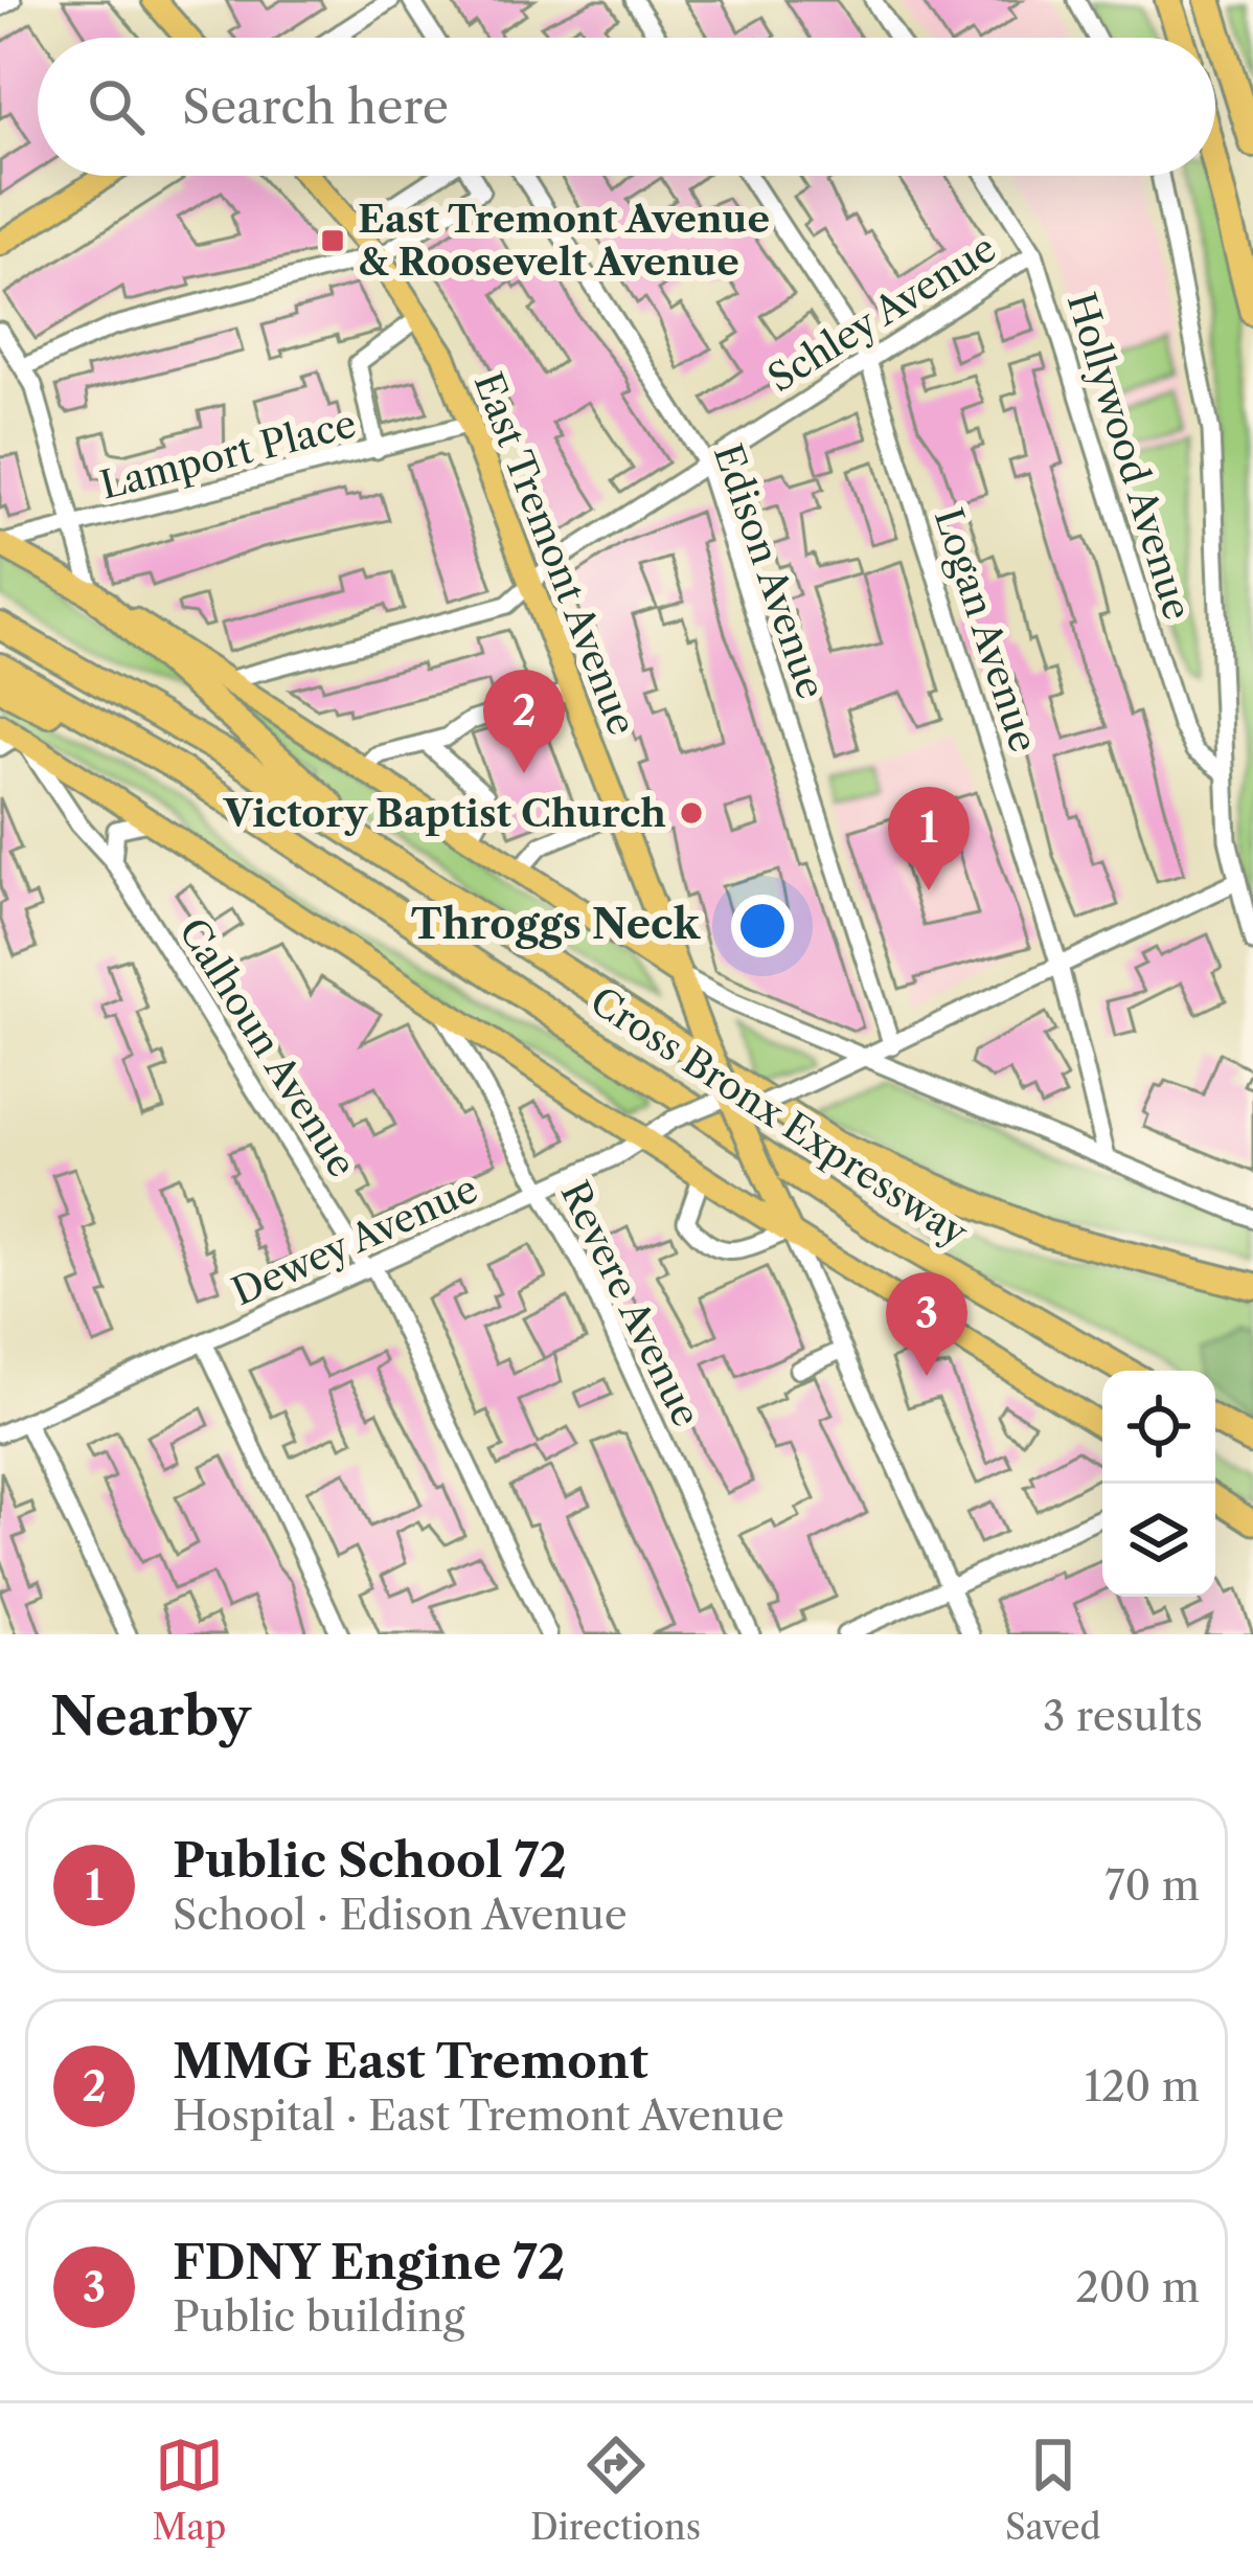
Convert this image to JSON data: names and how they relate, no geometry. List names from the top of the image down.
{
  "streets": {
    "highway": ["Cross Bronx Expressway"],
    "main road": ["East Tremont Avenue"],
    "street": [
      "Schley Avenue",
      "Lamport Place",
      "Hollywood Avenue",
      "Edison Avenue",
      "Logan Avenue",
      "Calhoun Avenue",
      "Dewey Avenue",
      "Revere Avenue"
    ]
  },
  "crossings": [
    ["Schley Avenue", "Hollywood Avenue"],
    ["Schley Avenue", "East Tremont Avenue"],
    ["Schley Avenue", "Edison Avenue"],
    ["Schley Avenue", "Logan Avenue"],
    ["Lamport Place", "East Tremont Avenue"],
    ["East Tremont Avenue", "Dewey Avenue"],
    ["Edison Avenue", "Dewey Avenue"],
    ["Logan Avenue", "Dewey Avenue"],
    ["Calhoun Avenue", "Dewey Avenue"],
    ["Dewey Avenue", "Revere Avenue"]
  ],
  "districts": ["Throggs Neck"],
  "places": {
    "transit": ["East Tremont Avenue & Roosevelt Avenue"],
    "other": ["Victory Baptist Church"]
  },
  "page": {
    "search": "Search here",
    "pins": ["2", "1", "3"],
    "heading": ["Nearby", "3 results"],
    "list": [
      {
        "mark": "1",
        "name": "Public School 72",
        "note": "School · Edison Avenue",
        "value": "70 m"
      },
      {
        "mark": "2",
        "name": "MMG East Tremont",
        "note": "Hospital · East Tremont Avenue",
        "value": "120 m"
      },
      {
        "mark": "3",
        "name": "FDNY Engine 72",
        "note": "Public building",
        "value": "200 m"
      }
    ],
    "nav": ["Map", "Directions", "Saved"]
  }
}
